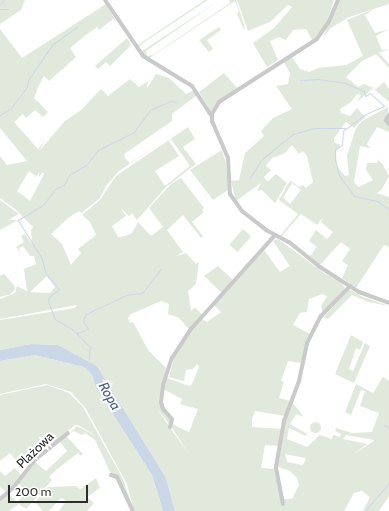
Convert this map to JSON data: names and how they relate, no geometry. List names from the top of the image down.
{
  "streets": {
    "street": ["Plażowa"]
  },
  "water": ["Ropa"],
  "scale_bar": "200 m"
}
